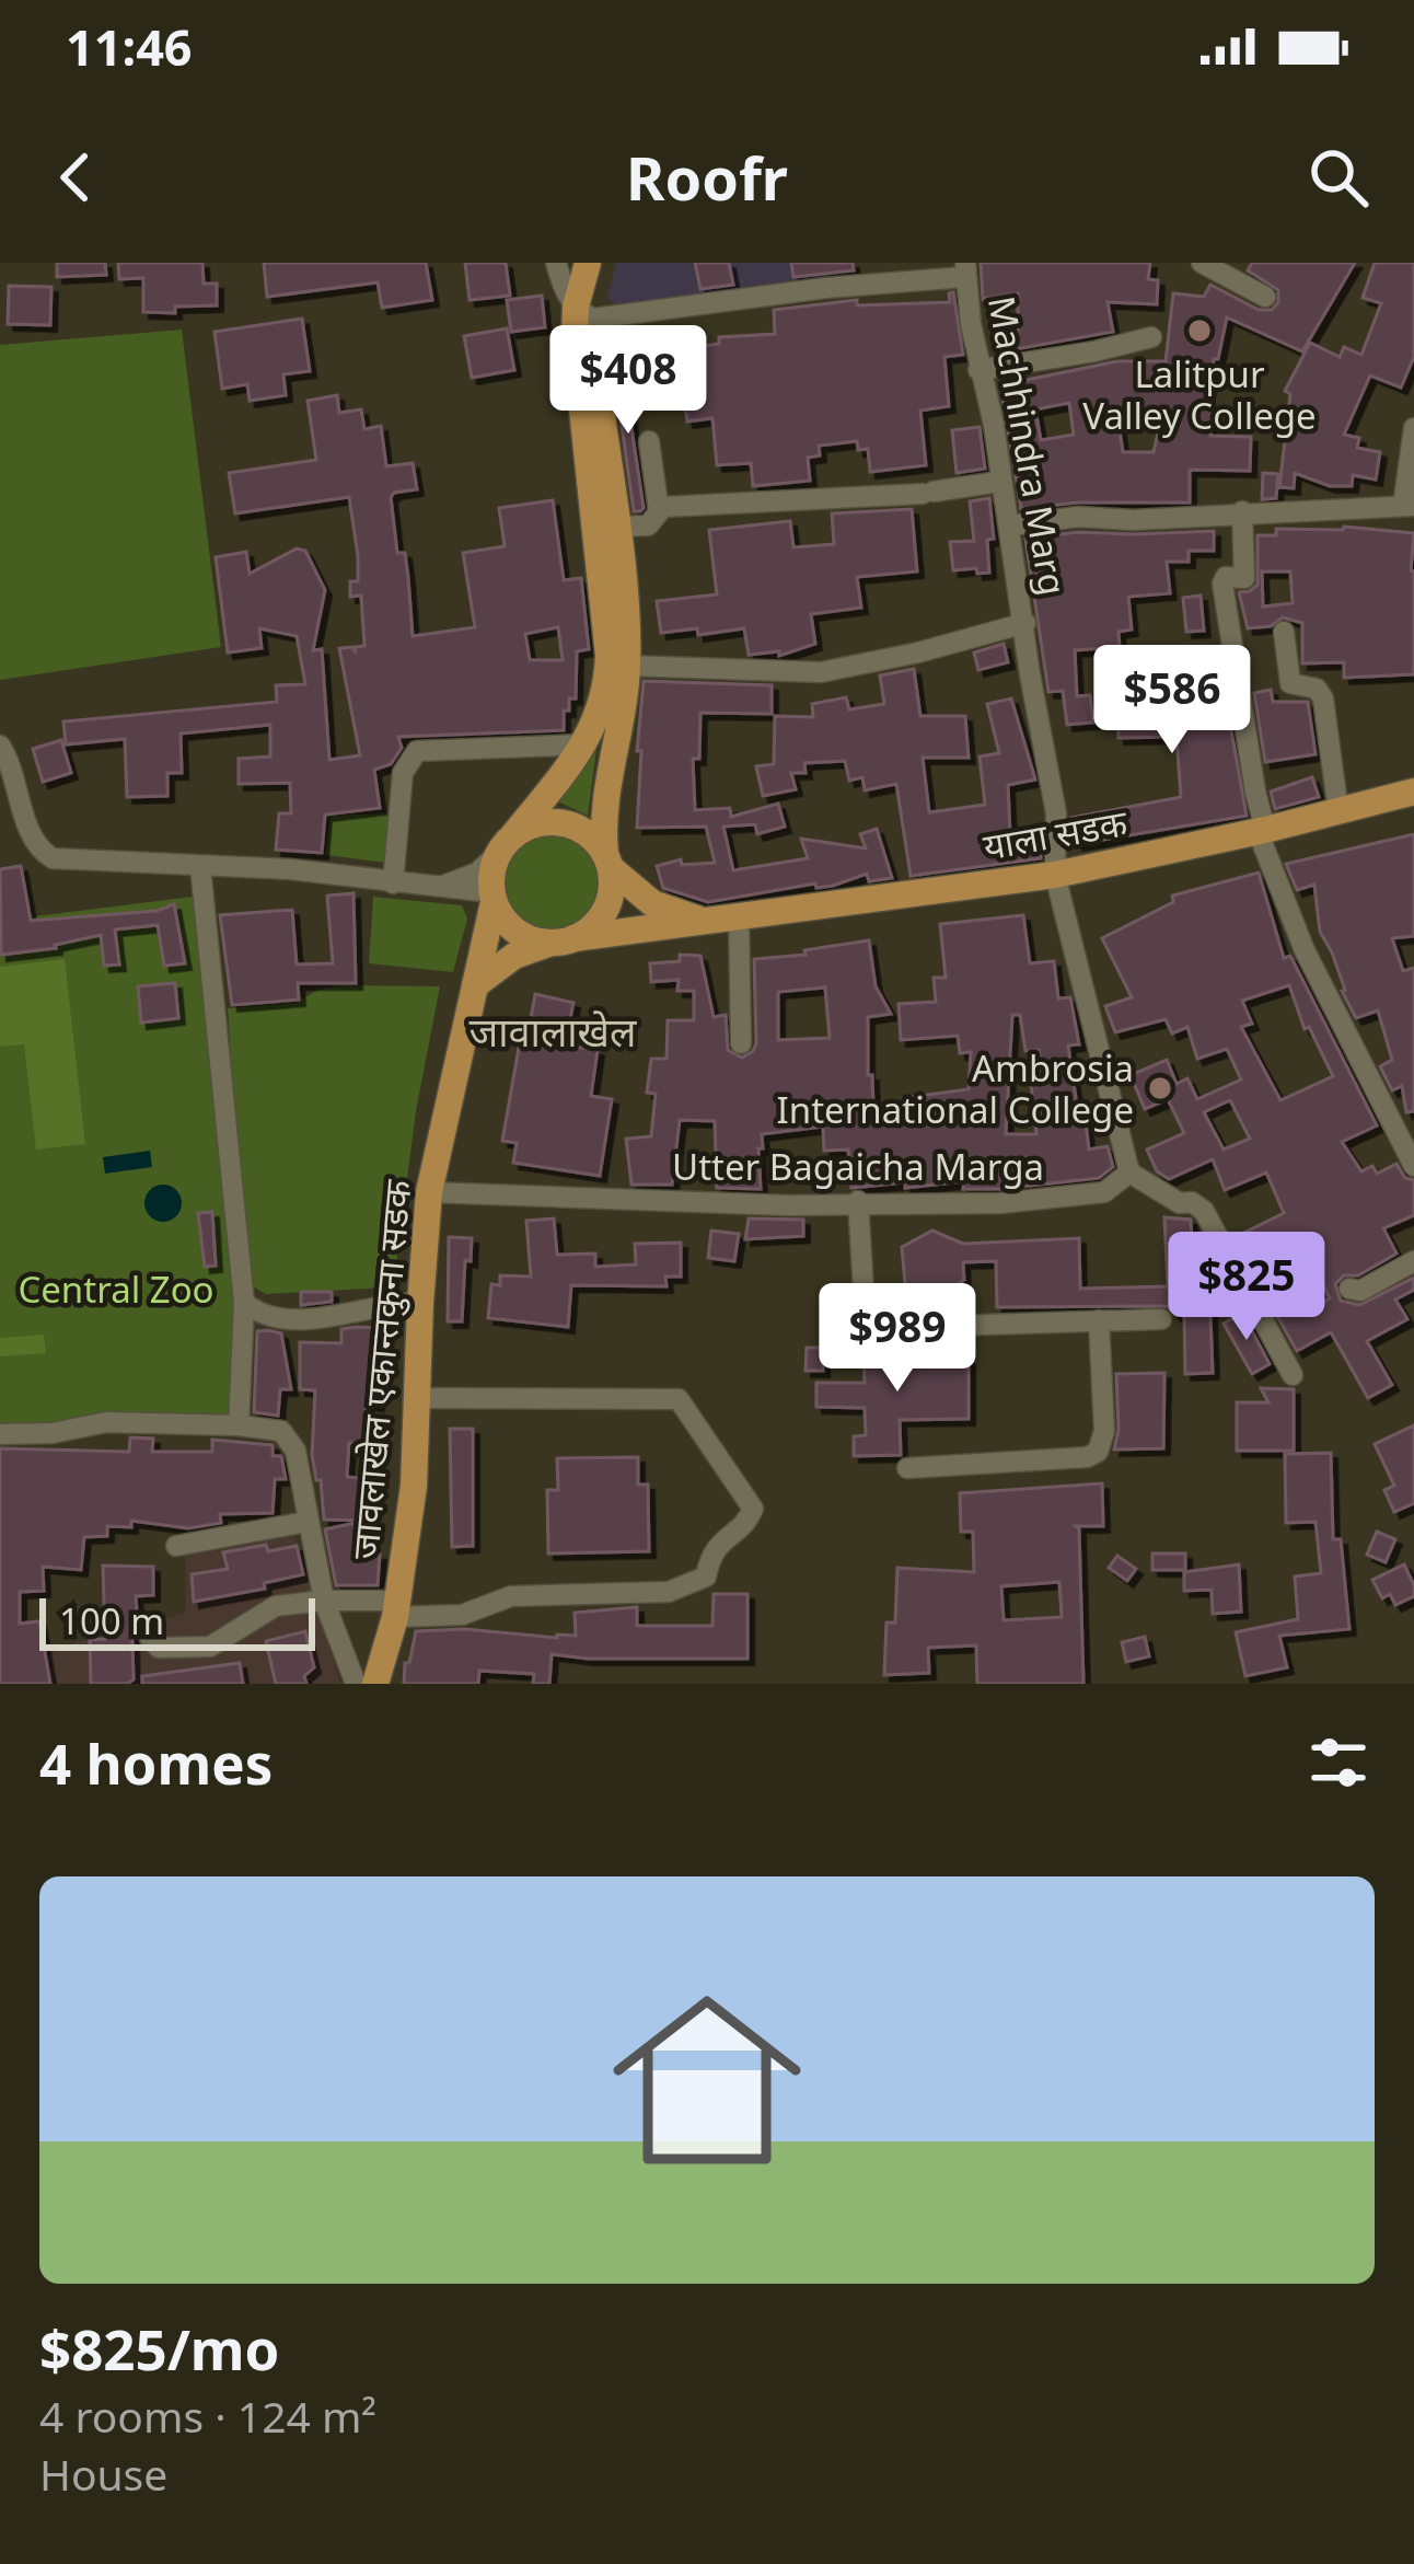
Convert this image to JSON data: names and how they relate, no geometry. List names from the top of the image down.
{
  "streets": {
    "main road": ["याला सडक", "जावलाखेल एकान्तकुना सडक"],
    "street": ["Machhindra Marg", "Utter Bagaicha Marga"]
  },
  "crossings": [
    ["Machhindra Marg", "याला सडक"],
    ["याला सडक", "जावलाखेल एकान्तकुना सडक"],
    ["Utter Bagaicha Marga", "जावलाखेल एकान्तकुना सडक"]
  ],
  "districts": ["जावालाखेल"],
  "parks": ["Central Zoo"],
  "places": ["Lalitpur Valley College", "Ambrosia International College"],
  "scale_bar": "100 m",
  "page": {
    "status": "11:46",
    "header": "Roofr",
    "price": [
      "$408",
      "$586",
      "$825",
      "$989"
    ],
    "scale": "100 m",
    "heading": "4 homes",
    "list": [
      {
        "name": "$825/mo",
        "note": "4 rooms · 124 m² · House"
      }
    ]
  }
}
